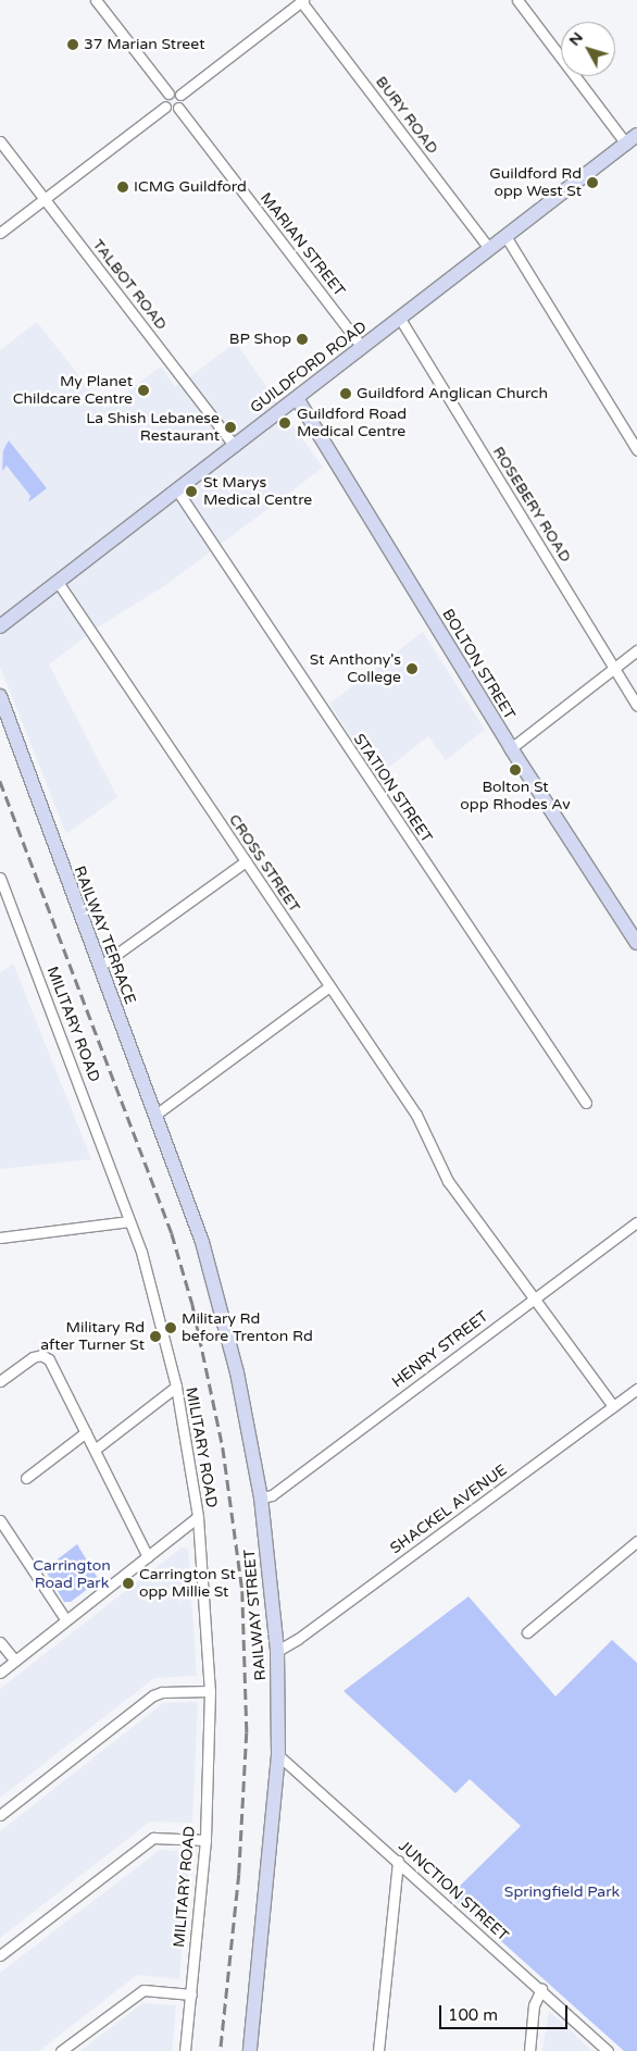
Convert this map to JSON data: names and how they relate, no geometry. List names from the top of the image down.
{
  "streets": {
    "street": [
      "BURY ROAD",
      "MARIAN STREET",
      "TALBOT ROAD",
      "GUILDFORD ROAD",
      "ROSEBERY ROAD",
      "BOLTON STREET",
      "STATION STREET",
      "CROSS STREET",
      "RAILWAY TERRACE",
      "MILITARY ROAD",
      "HENRY STREET",
      "SHACKEL AVENUE",
      "RAILWAY STREET",
      "JUNCTION STREET"
    ]
  },
  "crossings": [
    ["BURY ROAD", "GUILDFORD ROAD"],
    ["MARIAN STREET", "GUILDFORD ROAD"],
    ["TALBOT ROAD", "GUILDFORD ROAD"],
    ["GUILDFORD ROAD", "ROSEBERY ROAD"],
    ["GUILDFORD ROAD", "BOLTON STREET"],
    ["GUILDFORD ROAD", "STATION STREET"],
    ["GUILDFORD ROAD", "CROSS STREET"],
    ["CROSS STREET", "HENRY STREET"],
    ["CROSS STREET", "SHACKEL AVENUE"],
    ["RAILWAY TERRACE", "RAILWAY STREET"],
    ["HENRY STREET", "RAILWAY STREET"],
    ["SHACKEL AVENUE", "RAILWAY STREET"],
    ["RAILWAY STREET", "JUNCTION STREET"]
  ],
  "parks": ["Carrington Road Park", "Springfield Park"],
  "places": [
    "37 Marian Street",
    "Guildford Rd opp West St",
    "ICMG Guildford",
    "BP Shop",
    "My Planet Childcare Centre",
    "Guildford Anglican Church",
    "Guildford Road Medical Centre",
    "La Shish Lebanese Restaurant",
    "St Marys Medical Centre",
    "St Anthony's College",
    "Bolton St opp Rhodes Av",
    "Military Rd before Trenton Rd",
    "Military Rd after Turner St",
    "Carrington St opp Millie St"
  ],
  "scale_bar": "100 m",
  "north": "top left"
}
